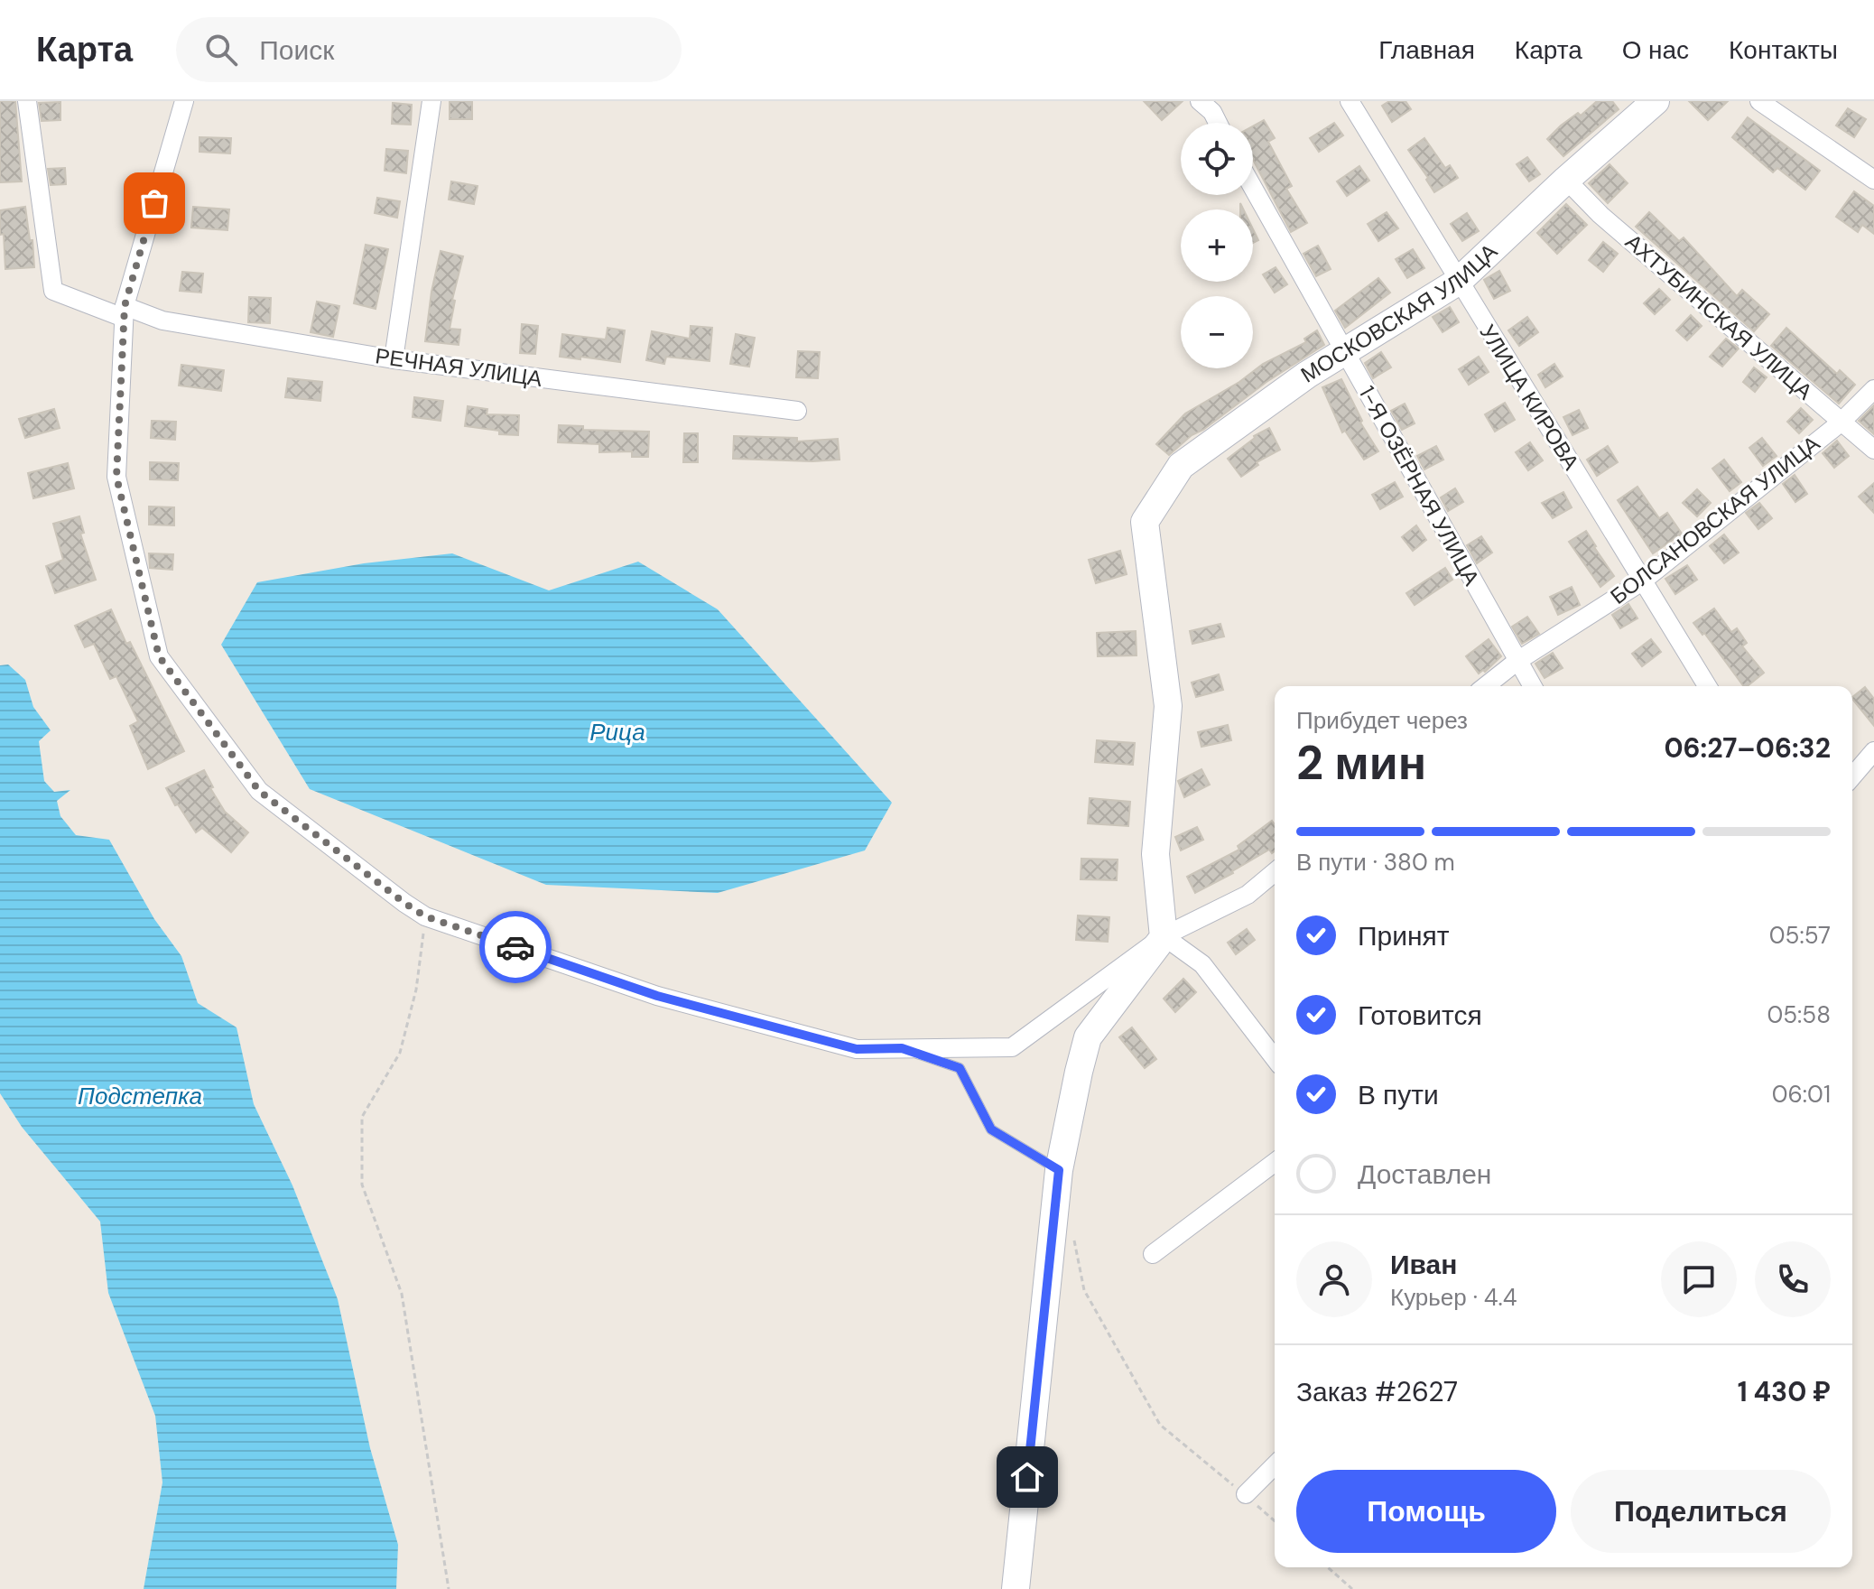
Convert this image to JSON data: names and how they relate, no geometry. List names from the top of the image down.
{
  "streets": {
    "street": [
      "МОСКОВСКАЯ УЛИЦА",
      "АХТУБИНСКАЯ УЛИЦА",
      "РЕЧНАЯ УЛИЦА",
      "УЛИЦА КИРОВА",
      "1-Я ОЗЁРНАЯ УЛИЦА",
      "БОЛСАНОВСКАЯ УЛИЦА"
    ]
  },
  "crossings": [
    ["МОСКОВСКАЯ УЛИЦА", "АХТУБИНСКАЯ УЛИЦА"],
    ["МОСКОВСКАЯ УЛИЦА", "УЛИЦА КИРОВА"],
    ["МОСКОВСКАЯ УЛИЦА", "1-Я ОЗЁРНАЯ УЛИЦА"],
    ["АХТУБИНСКАЯ УЛИЦА", "БОЛСАНОВСКАЯ УЛИЦА"],
    ["УЛИЦА КИРОВА", "БОЛСАНОВСКАЯ УЛИЦА"],
    ["1-Я ОЗЁРНАЯ УЛИЦА", "БОЛСАНОВСКАЯ УЛИЦА"]
  ],
  "water": ["Рица", "Подстепка"],
  "page": {
    "header": "Карта",
    "search": "Поиск",
    "nav": [
      "Главная",
      "Карта",
      "О нас",
      "Контакты"
    ],
    "map_buttons": ["+", "−"],
    "heading": ["2 мин", "Прибудет через", "06:27–06:32"],
    "panel": [
      "Иван",
      "Курьер · 4.4",
      "Заказ #2627",
      "1 430 ₽"
    ],
    "bar": "В пути · 380 m",
    "list": [
      ["Принят", "05:57"],
      ["Готовится", "05:58"],
      ["В пути", "06:01"],
      "Доставлен"
    ],
    "buttons": ["Помощь", "Поделиться"]
  }
}
